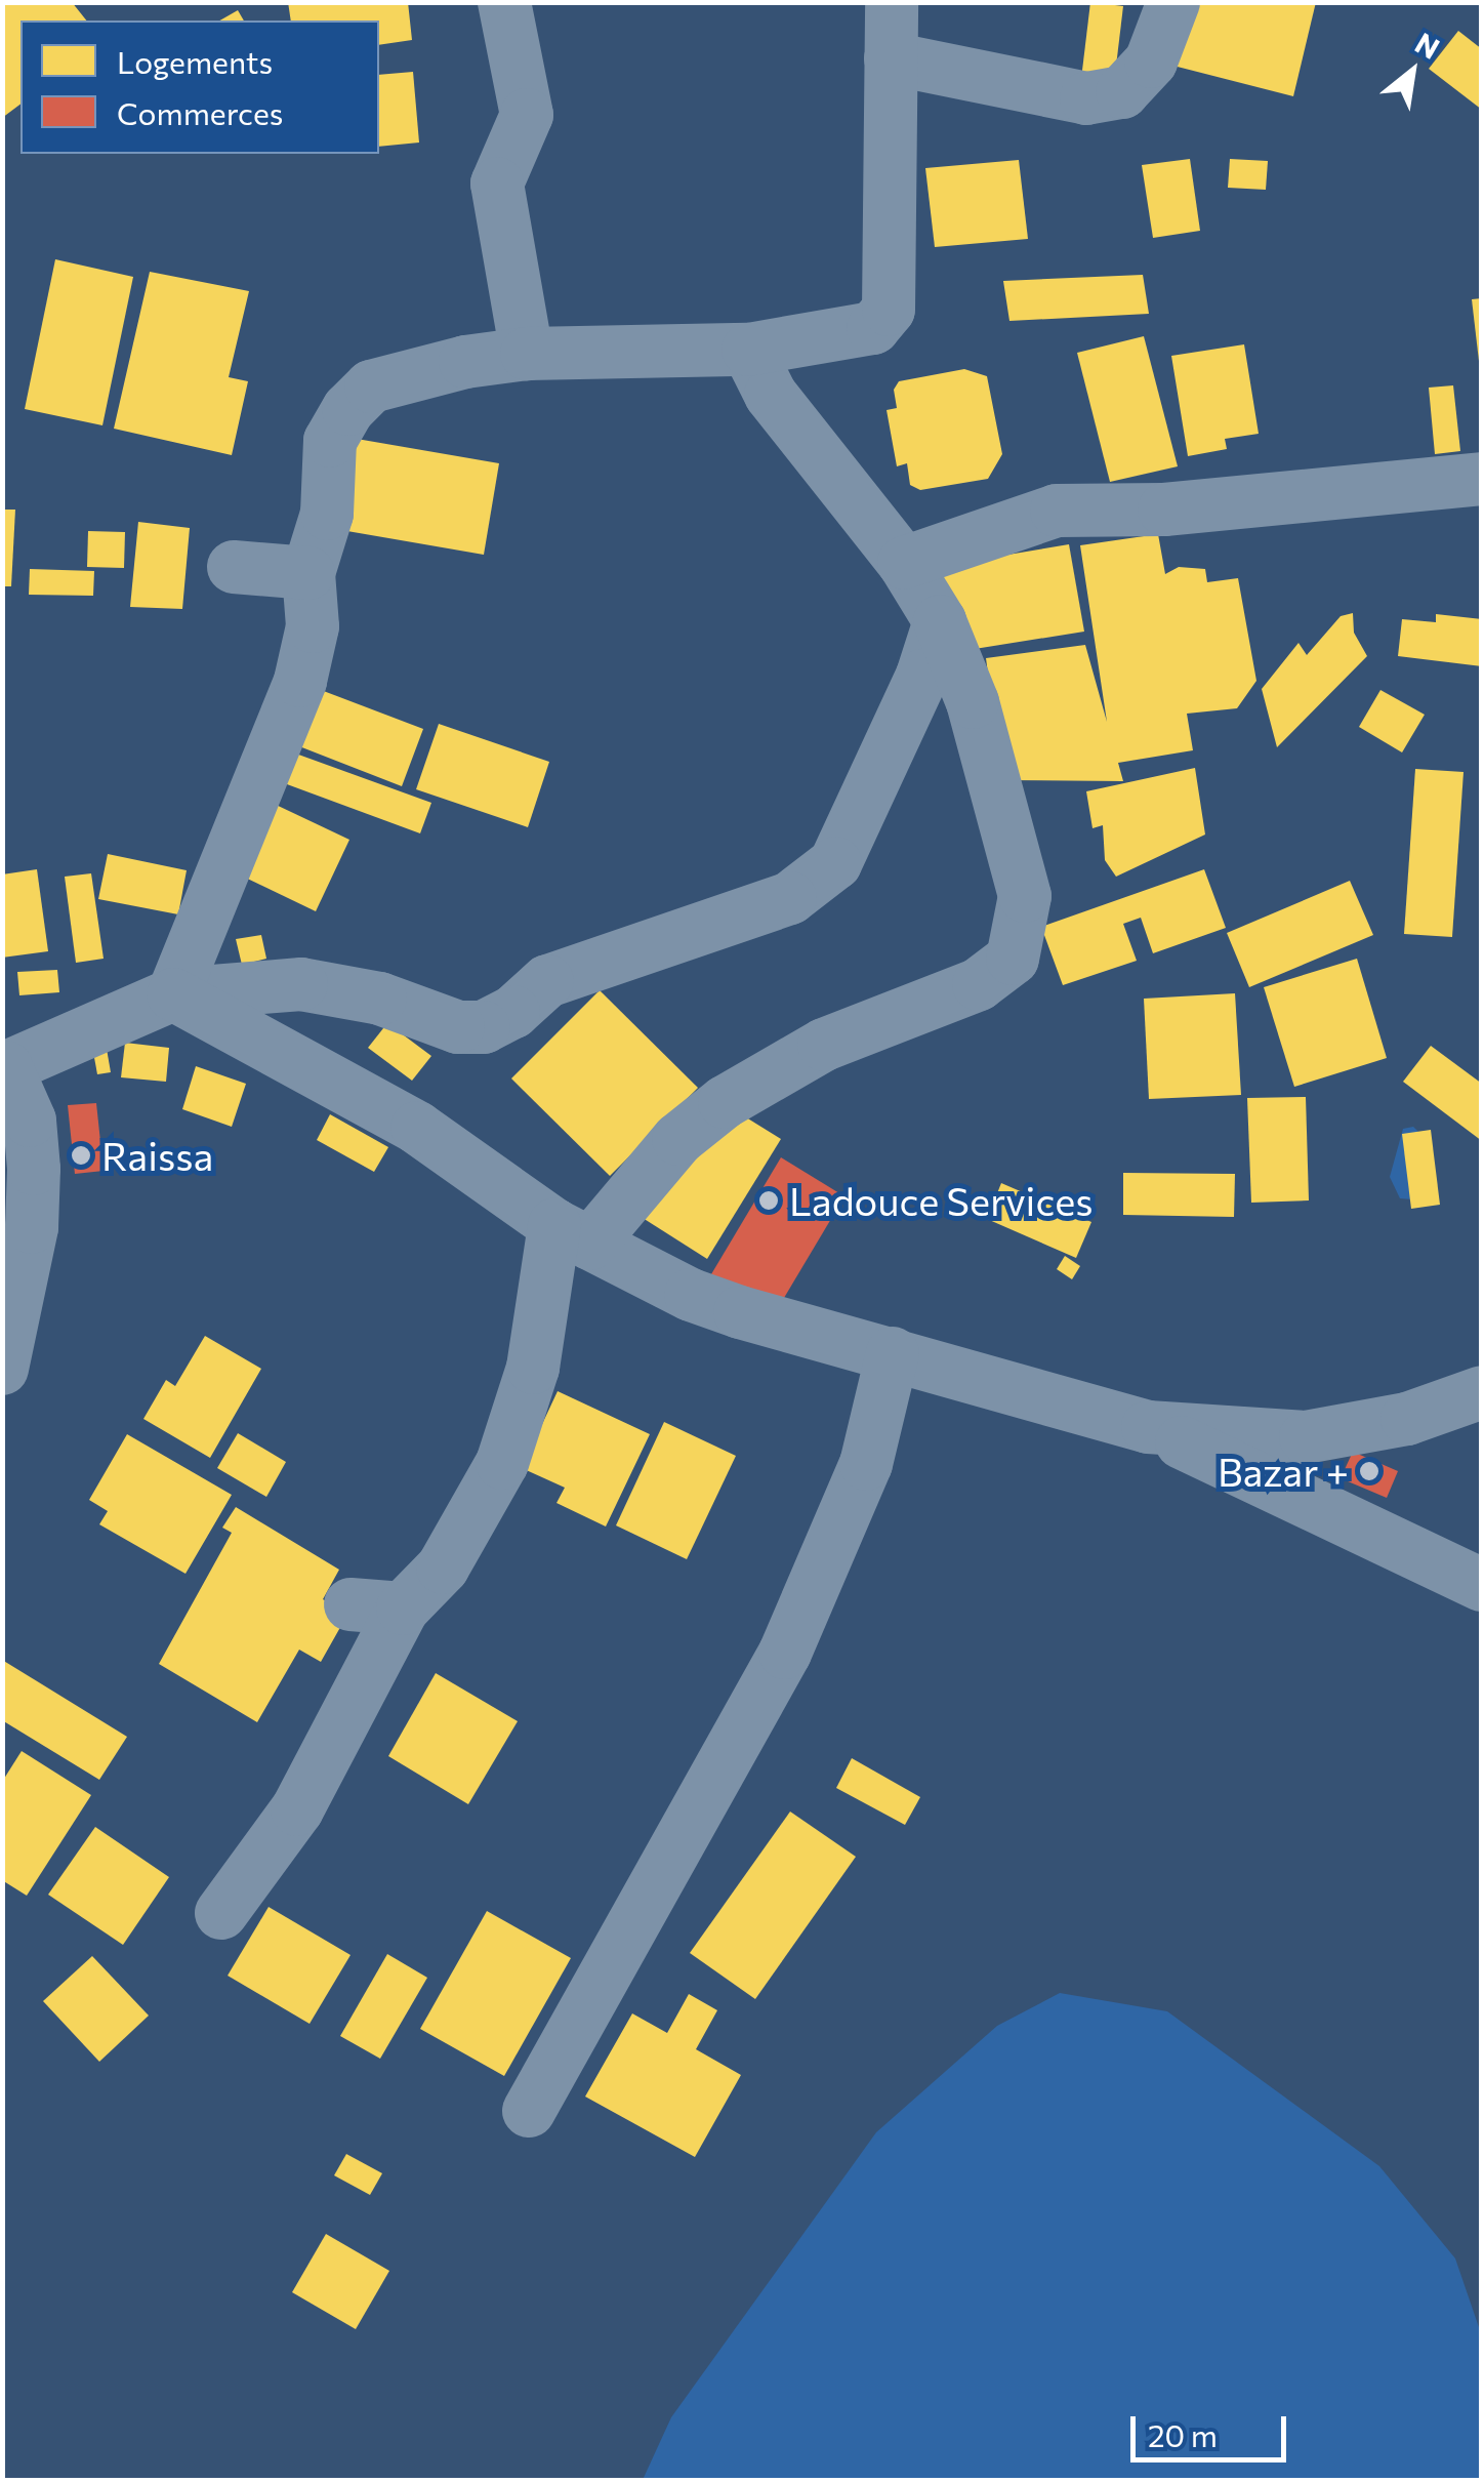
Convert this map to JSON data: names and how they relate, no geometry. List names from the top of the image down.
{
  "places": ["Raissa", "Ladouce Services", "Bazar +"],
  "legend": ["Logements", "Commerces"],
  "scale_bar": "20 m",
  "north": "top right"
}
